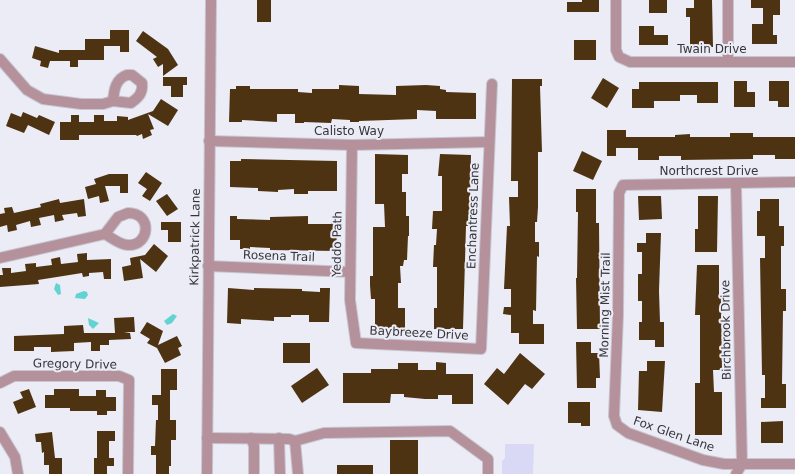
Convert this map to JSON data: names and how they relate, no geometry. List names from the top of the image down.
{
  "streets": {
    "street": [
      "Twain Drive",
      "Calisto Way",
      "Northcrest Drive",
      "Enchantress Lane",
      "Kirkpatrick Lane",
      "Yeddo Path",
      "Rosena Trail",
      "Morning Mist Trail",
      "Birchbrook Drive",
      "Baybreeze Drive",
      "Gregory Drive",
      "Fox Glen Lane"
    ]
  },
  "crossings": [
    ["Calisto Way", "Enchantress Lane"],
    ["Calisto Way", "Kirkpatrick Lane"],
    ["Calisto Way", "Yeddo Path"],
    ["Northcrest Drive", "Morning Mist Trail"],
    ["Northcrest Drive", "Birchbrook Drive"],
    ["Enchantress Lane", "Baybreeze Drive"],
    ["Kirkpatrick Lane", "Rosena Trail"],
    ["Yeddo Path", "Rosena Trail"],
    ["Yeddo Path", "Baybreeze Drive"],
    ["Morning Mist Trail", "Fox Glen Lane"],
    ["Birchbrook Drive", "Fox Glen Lane"]
  ]
}
